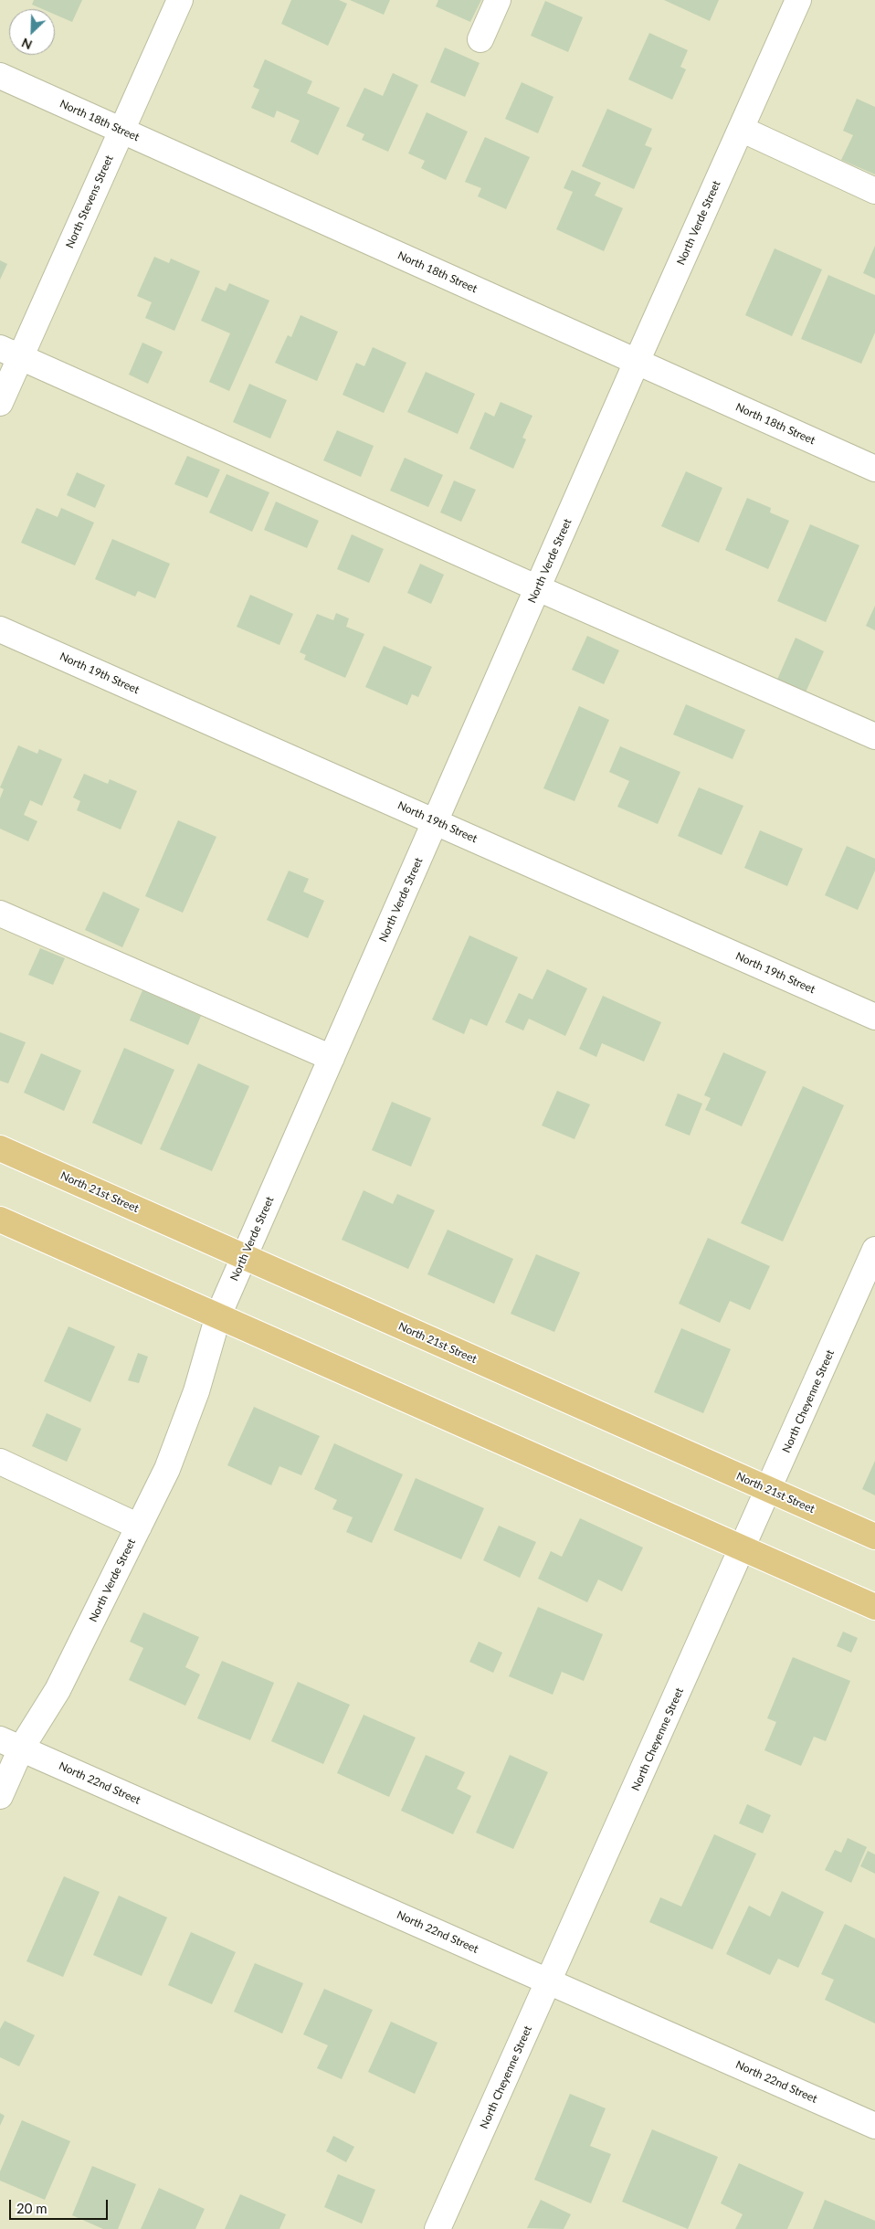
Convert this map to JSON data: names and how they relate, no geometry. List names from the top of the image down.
{
  "streets": {
    "main road": ["North 21st Street"],
    "street": [
      "North 18th Street",
      "North Stevens Street",
      "North Verde Street",
      "North 19th Street",
      "North Cheyenne Street",
      "North 22nd Street"
    ]
  },
  "crossings": [
    ["North 18th Street", "North Stevens Street"],
    ["North 18th Street", "North Verde Street"],
    ["North Verde Street", "North 19th Street"],
    ["North Verde Street", "North 21st Street"],
    ["North Verde Street", "North 22nd Street"],
    ["North 21st Street", "North Cheyenne Street"],
    ["North Cheyenne Street", "North 22nd Street"]
  ],
  "scale_bar": "20 m",
  "north": "bottom left"
}
